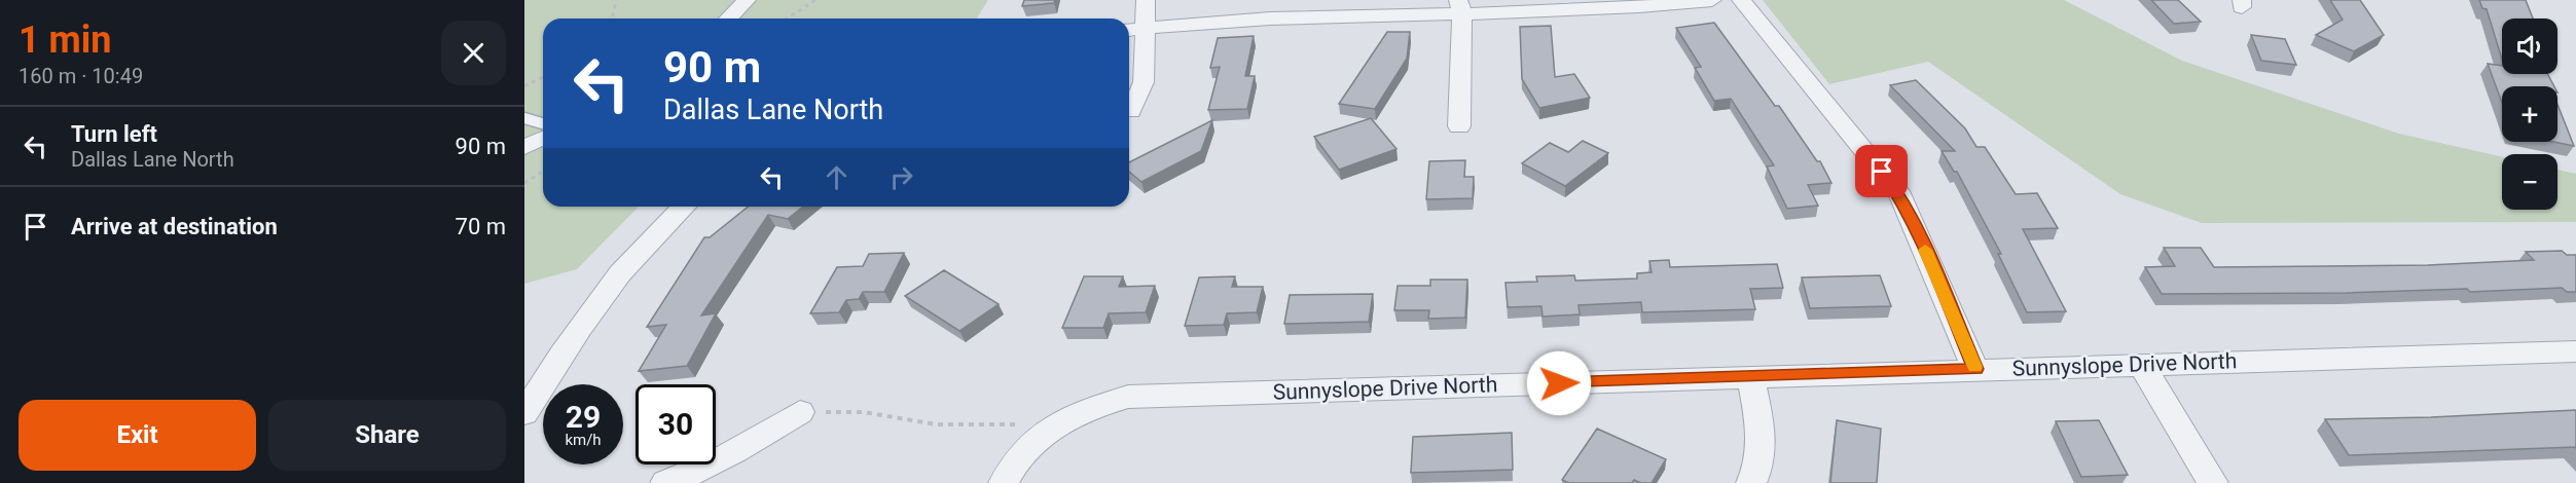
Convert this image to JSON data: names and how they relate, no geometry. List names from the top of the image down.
{
  "streets": {
    "street": ["Sunnyslope Drive North"]
  },
  "page": {
    "heading": ["1 min", "160 m · 10:49"],
    "map_buttons": ["+", "−"],
    "turn": ["90 m", "Dallas Lane North"],
    "list": [
      {
        "name": "Turn left",
        "note": "Dallas Lane North",
        "value": "90 m"
      },
      {
        "name": "Arrive at destination",
        "value": "70 m"
      }
    ],
    "speed": "29 km/h",
    "limit": "30",
    "buttons": ["Exit", "Share"]
  }
}
